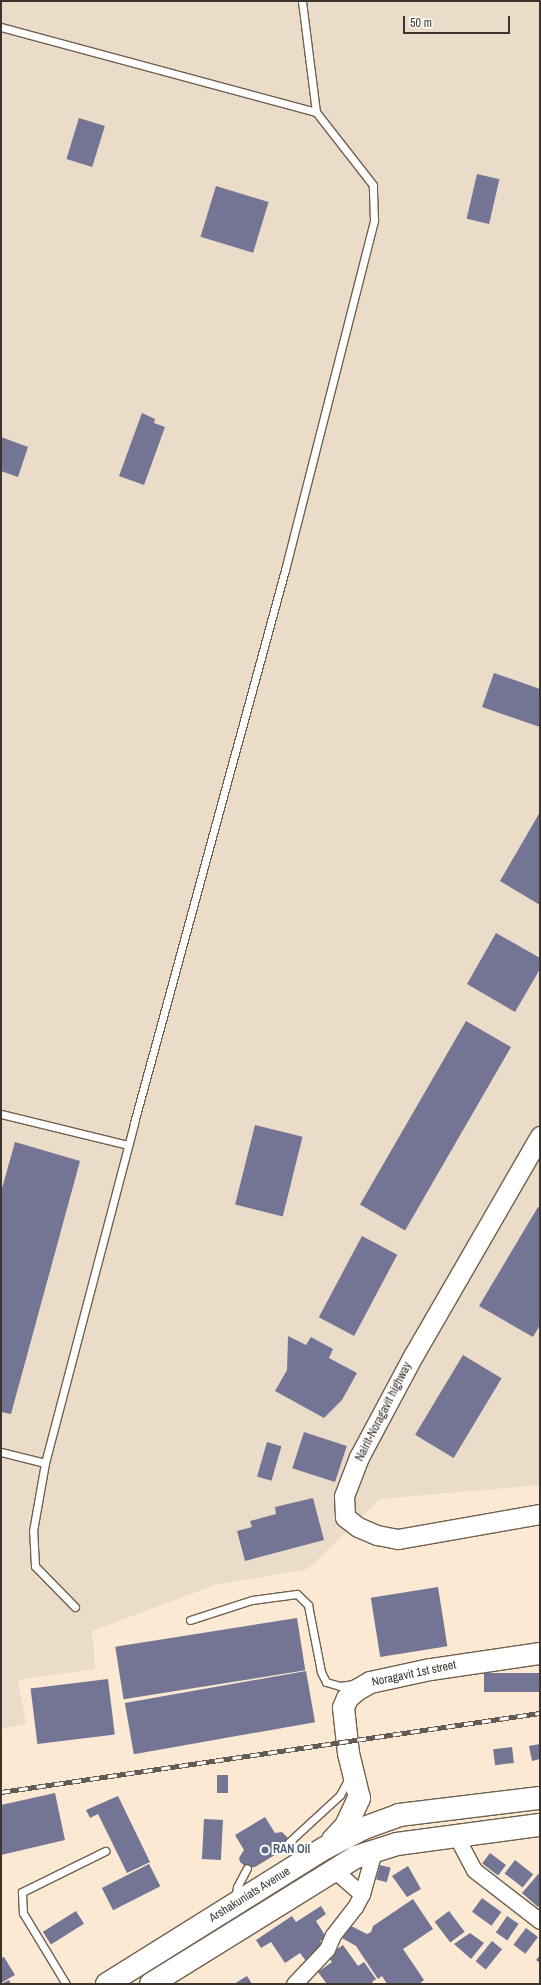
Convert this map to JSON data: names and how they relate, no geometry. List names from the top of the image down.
{
  "streets": {
    "main road": ["Noragavit 1st street", "Arshakuniats Avenue"],
    "street": ["Nairit-Noragavit highway"]
  },
  "places": ["RAN Oil"],
  "scale_bar": "50 m"
}
